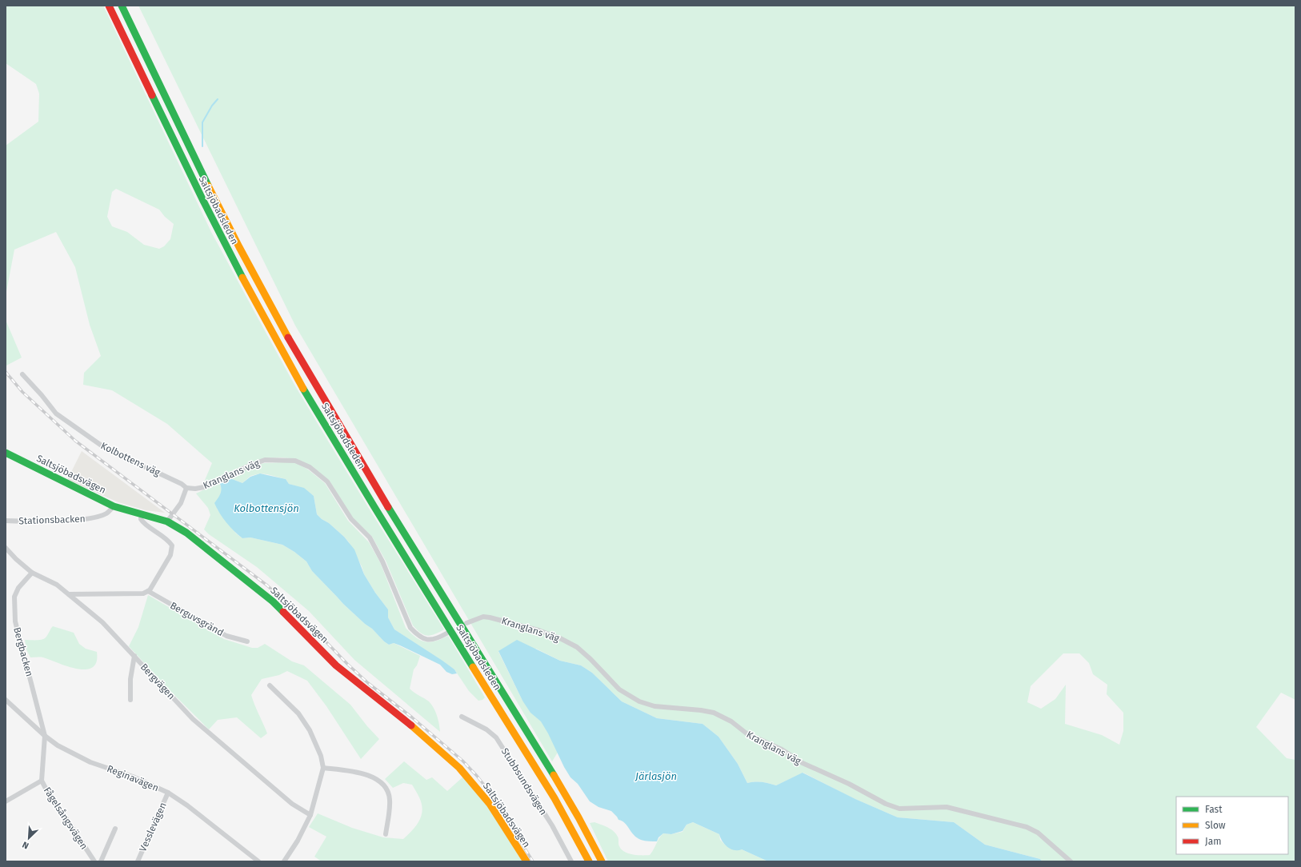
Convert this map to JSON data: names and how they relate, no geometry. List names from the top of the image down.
{
  "streets": {
    "main road": ["Saltsjöbadsleden", "Saltsjöbadsvägen"],
    "street": [
      "Kolbottens väg",
      "Kranglans väg",
      "Stationsbacken",
      "Berguvsgränd",
      "Bergbacken",
      "Bergvägen",
      "Reginavägen",
      "Stubbsundsvägen",
      "Fågelsångsvägen",
      "Vesslevägen"
    ]
  },
  "crossings": [
    ["Kolbottens väg", "Kranglans väg"],
    ["Saltsjöbadsvägen", "Stationsbacken"],
    ["Bergbacken", "Bergvägen"],
    ["Bergbacken", "Reginavägen"],
    ["Bergbacken", "Fågelsångsvägen"],
    ["Reginavägen", "Fågelsångsvägen"],
    ["Reginavägen", "Vesslevägen"]
  ],
  "water": ["Kolbottensjön", "Järlasjön"],
  "legend": ["Fast", "Slow", "Jam"],
  "north": "bottom left"
}
